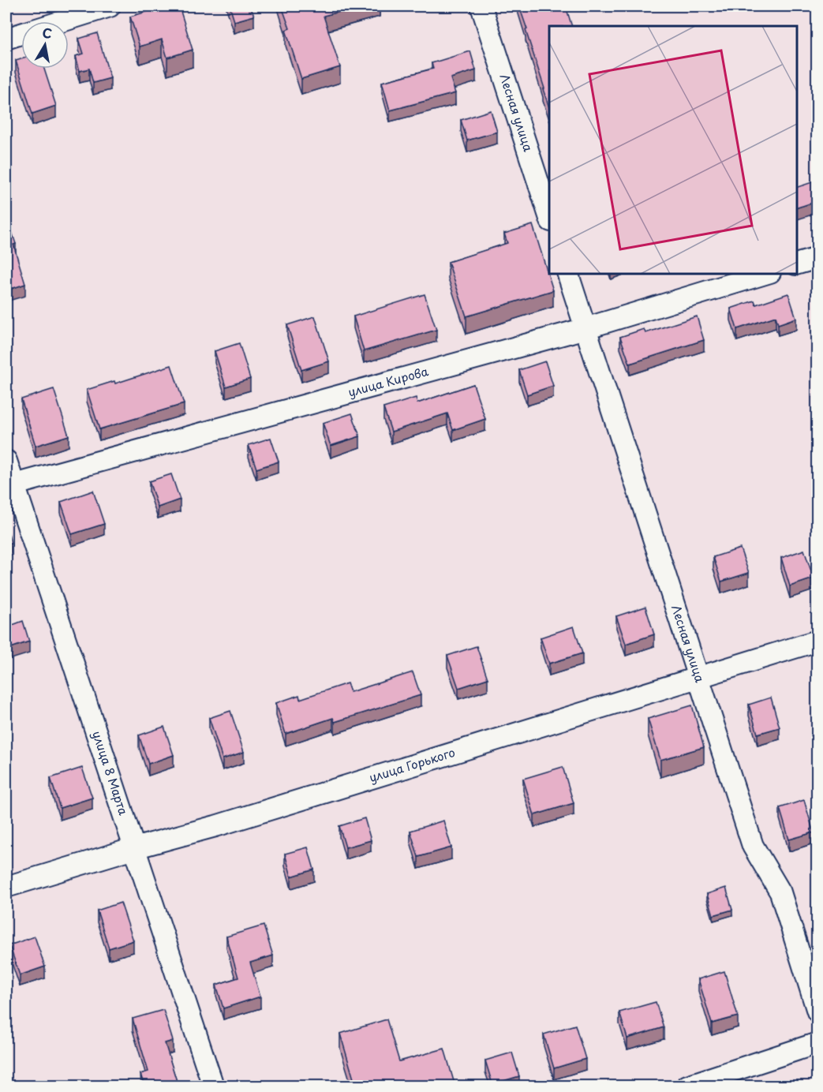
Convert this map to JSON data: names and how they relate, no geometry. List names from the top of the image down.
{
  "streets": {
    "street": [
      "Лесная улица",
      "улица Кирова",
      "улица Горького",
      "улица 8 Марта"
    ]
  },
  "crossings": [
    ["Лесная улица", "улица Кирова"],
    ["Лесная улица", "улица Горького"],
    ["улица Кирова", "улица 8 Марта"],
    ["улица Горького", "улица 8 Марта"]
  ],
  "north": "top"
}
